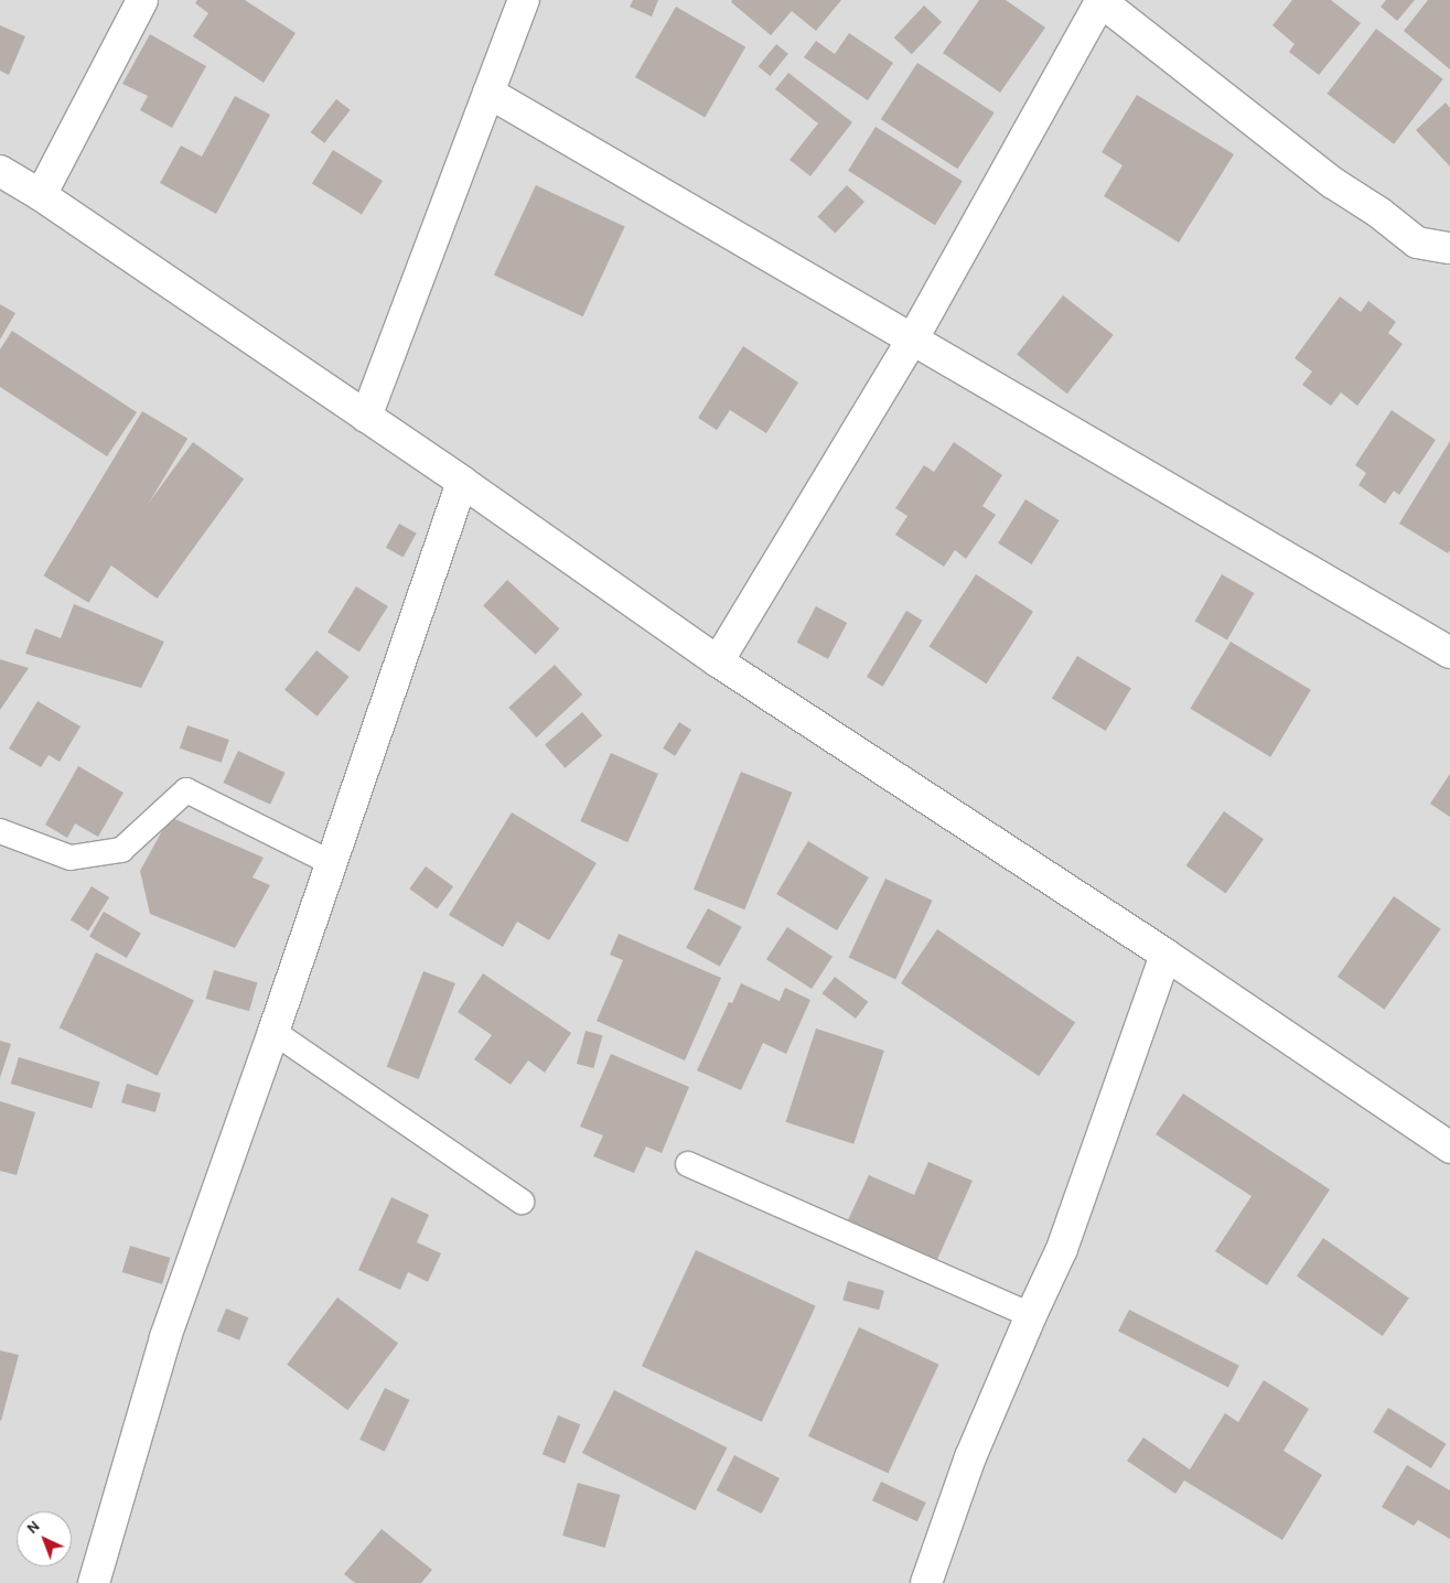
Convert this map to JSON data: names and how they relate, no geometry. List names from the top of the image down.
{
  "north": "top left"
}
